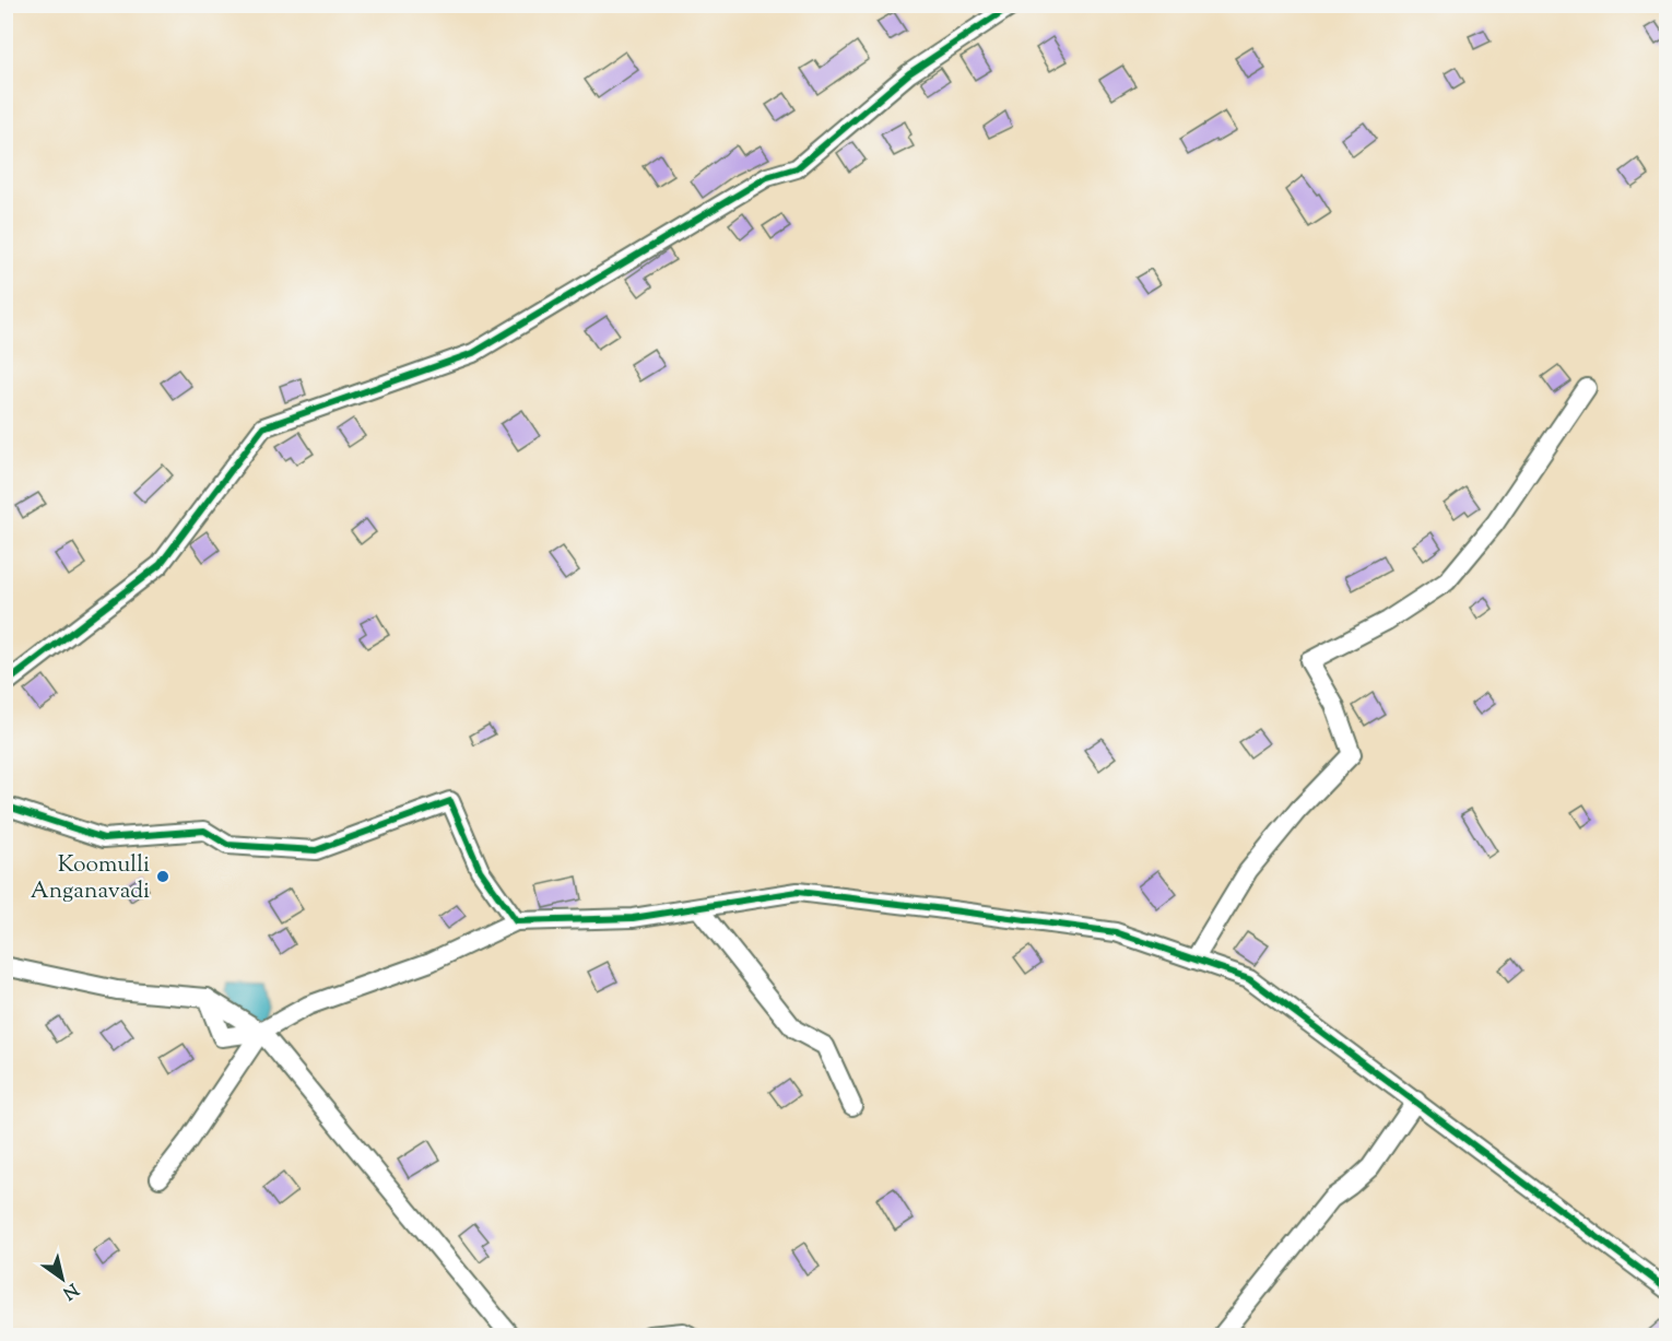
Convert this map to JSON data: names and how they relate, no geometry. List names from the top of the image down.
{
  "places": ["Koomulli Anganavadi"],
  "north": "bottom right"
}
